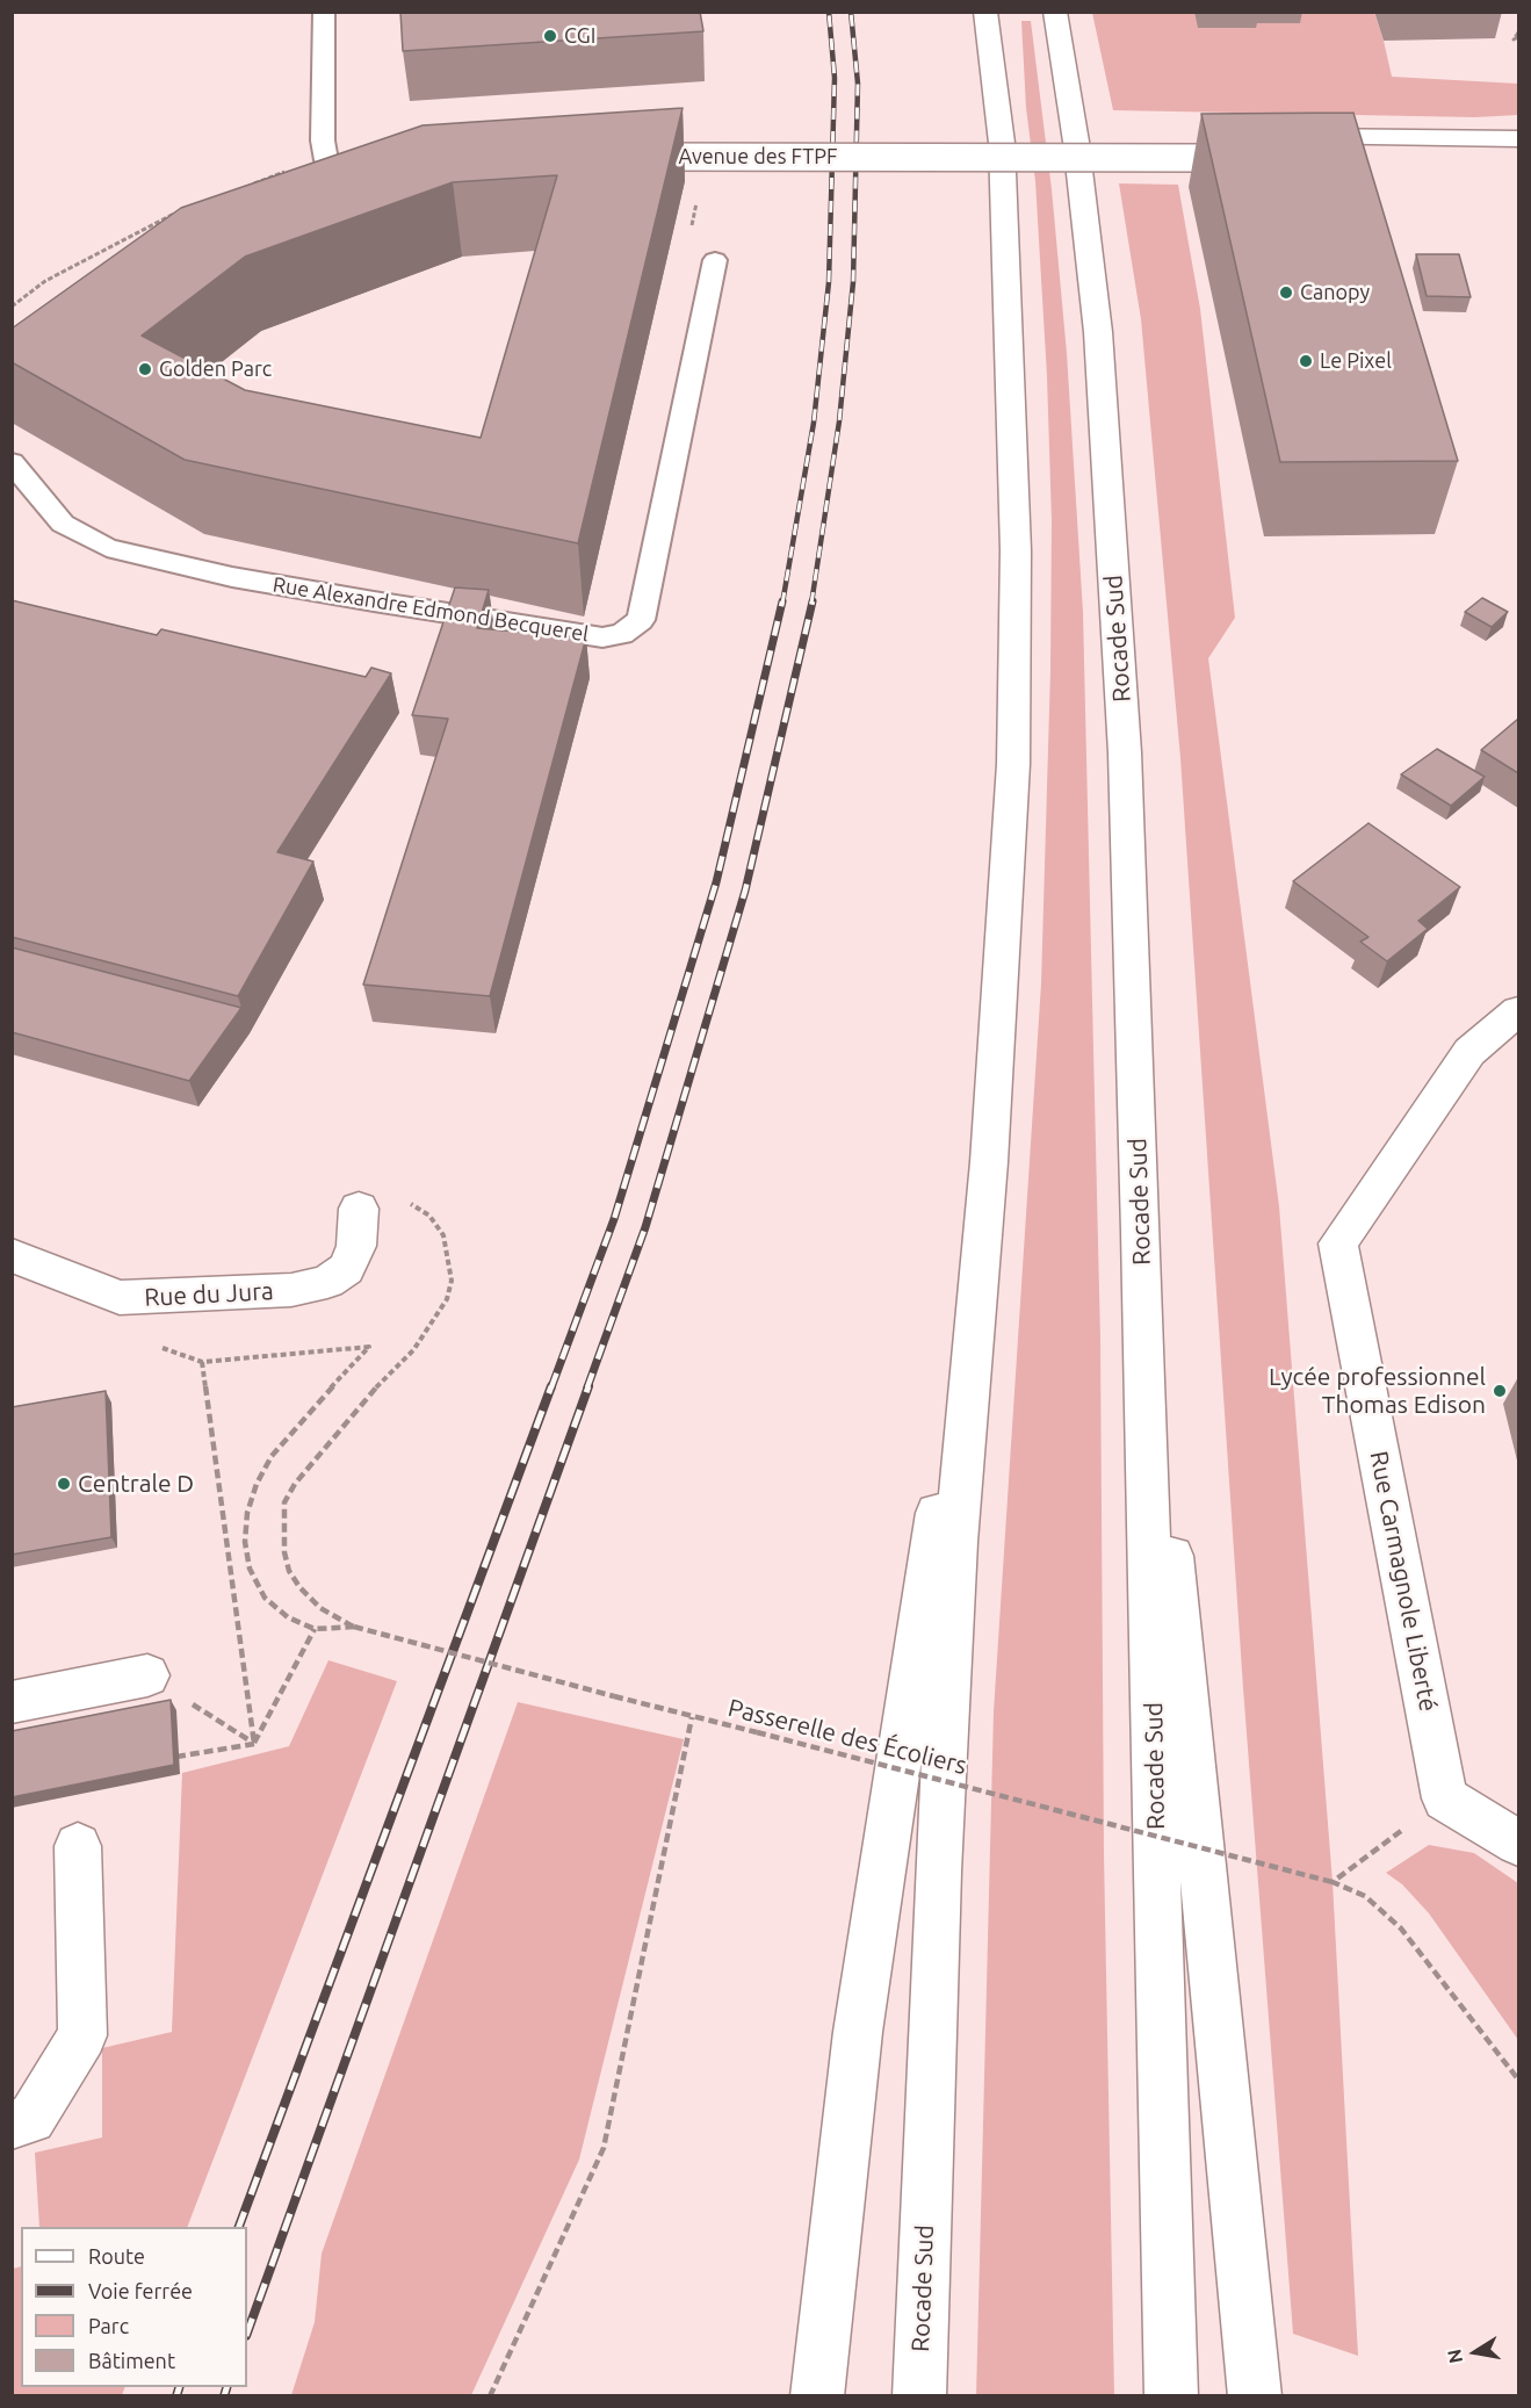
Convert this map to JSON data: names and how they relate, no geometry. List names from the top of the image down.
{
  "streets": {
    "main road": [
      "Avenue des FTPF",
      "Rocade Sud",
      "Rue du Jura",
      "Rue Carmagnole Liberté"
    ],
    "lane": ["Rue Alexandre Edmond Becquerel"],
    "path": ["Passerelle des Écoliers"]
  },
  "places": [
    "CGI",
    "Canopy",
    "Le Pixel",
    "Golden Parc",
    "Lycée professionnel Thomas Edison",
    "Centrale D"
  ],
  "legend": [
    "Route",
    "Voie ferrée",
    "Parc",
    "Bâtiment"
  ],
  "north": "left"
}
